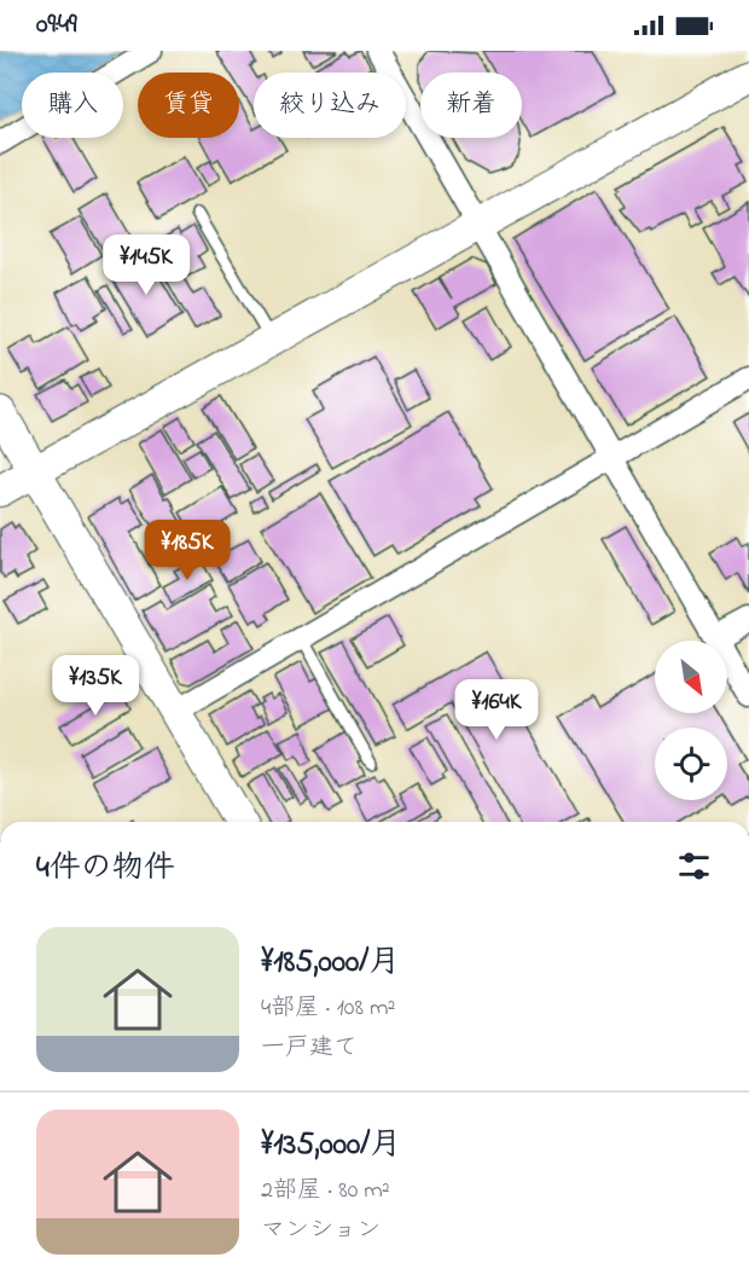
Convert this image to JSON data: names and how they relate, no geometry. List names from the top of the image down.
{
  "north": "bottom right",
  "page": {
    "status": "09:49",
    "chip": [
      "購入",
      "賃貸",
      "絞り込み",
      "新着"
    ],
    "price": [
      "¥145K",
      "¥185K",
      "¥135K",
      "¥164K"
    ],
    "heading": "4件の物件",
    "list": [
      {
        "name": "¥185,000/月",
        "note": "4部屋 · 108 m² · 一戸建て"
      },
      {
        "name": "¥135,000/月",
        "note": "2部屋 · 80 m² · マンション"
      }
    ]
  }
}
